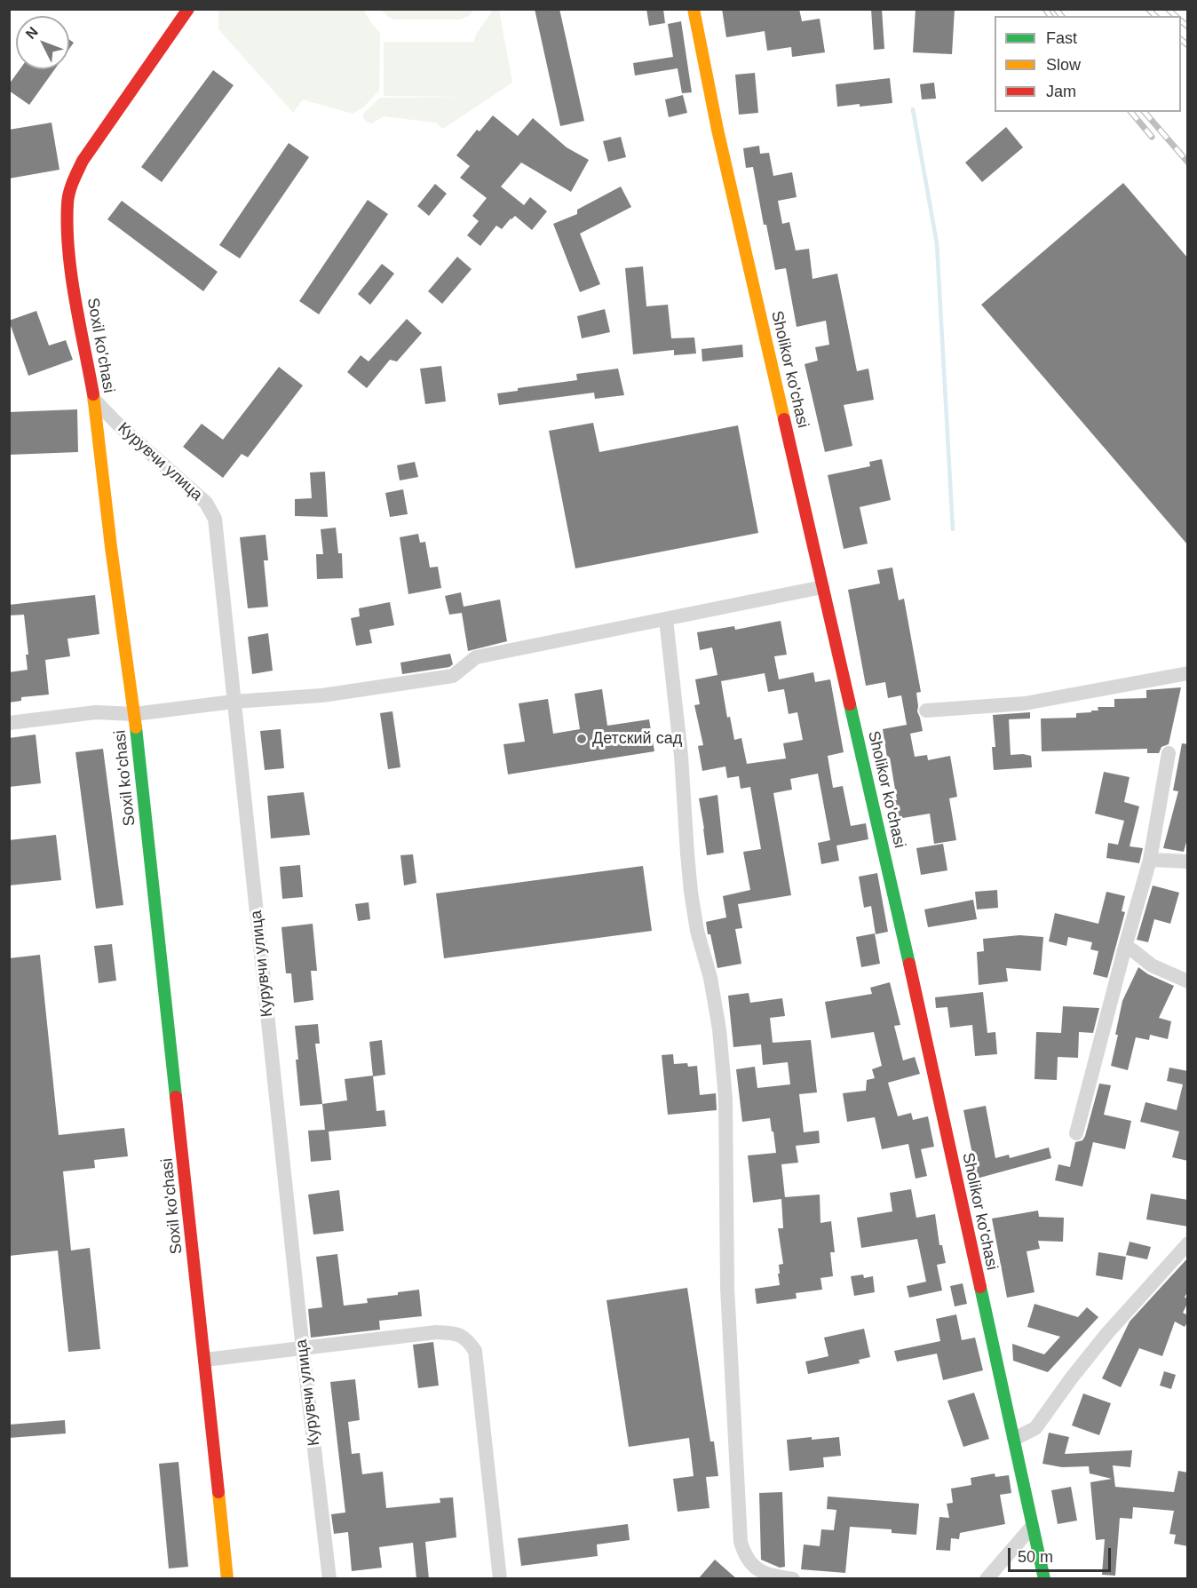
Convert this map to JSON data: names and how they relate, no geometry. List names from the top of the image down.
{
  "streets": {
    "street": ["Soxil ko'chasi", "Sholikor ko'chasi", "Курувчи улица"]
  },
  "crossings": [
    ["Soxil ko'chasi", "Курувчи улица"]
  ],
  "places": ["Детский сад"],
  "legend": ["Fast", "Slow", "Jam"],
  "scale_bar": "50 m",
  "north": "top left"
}
